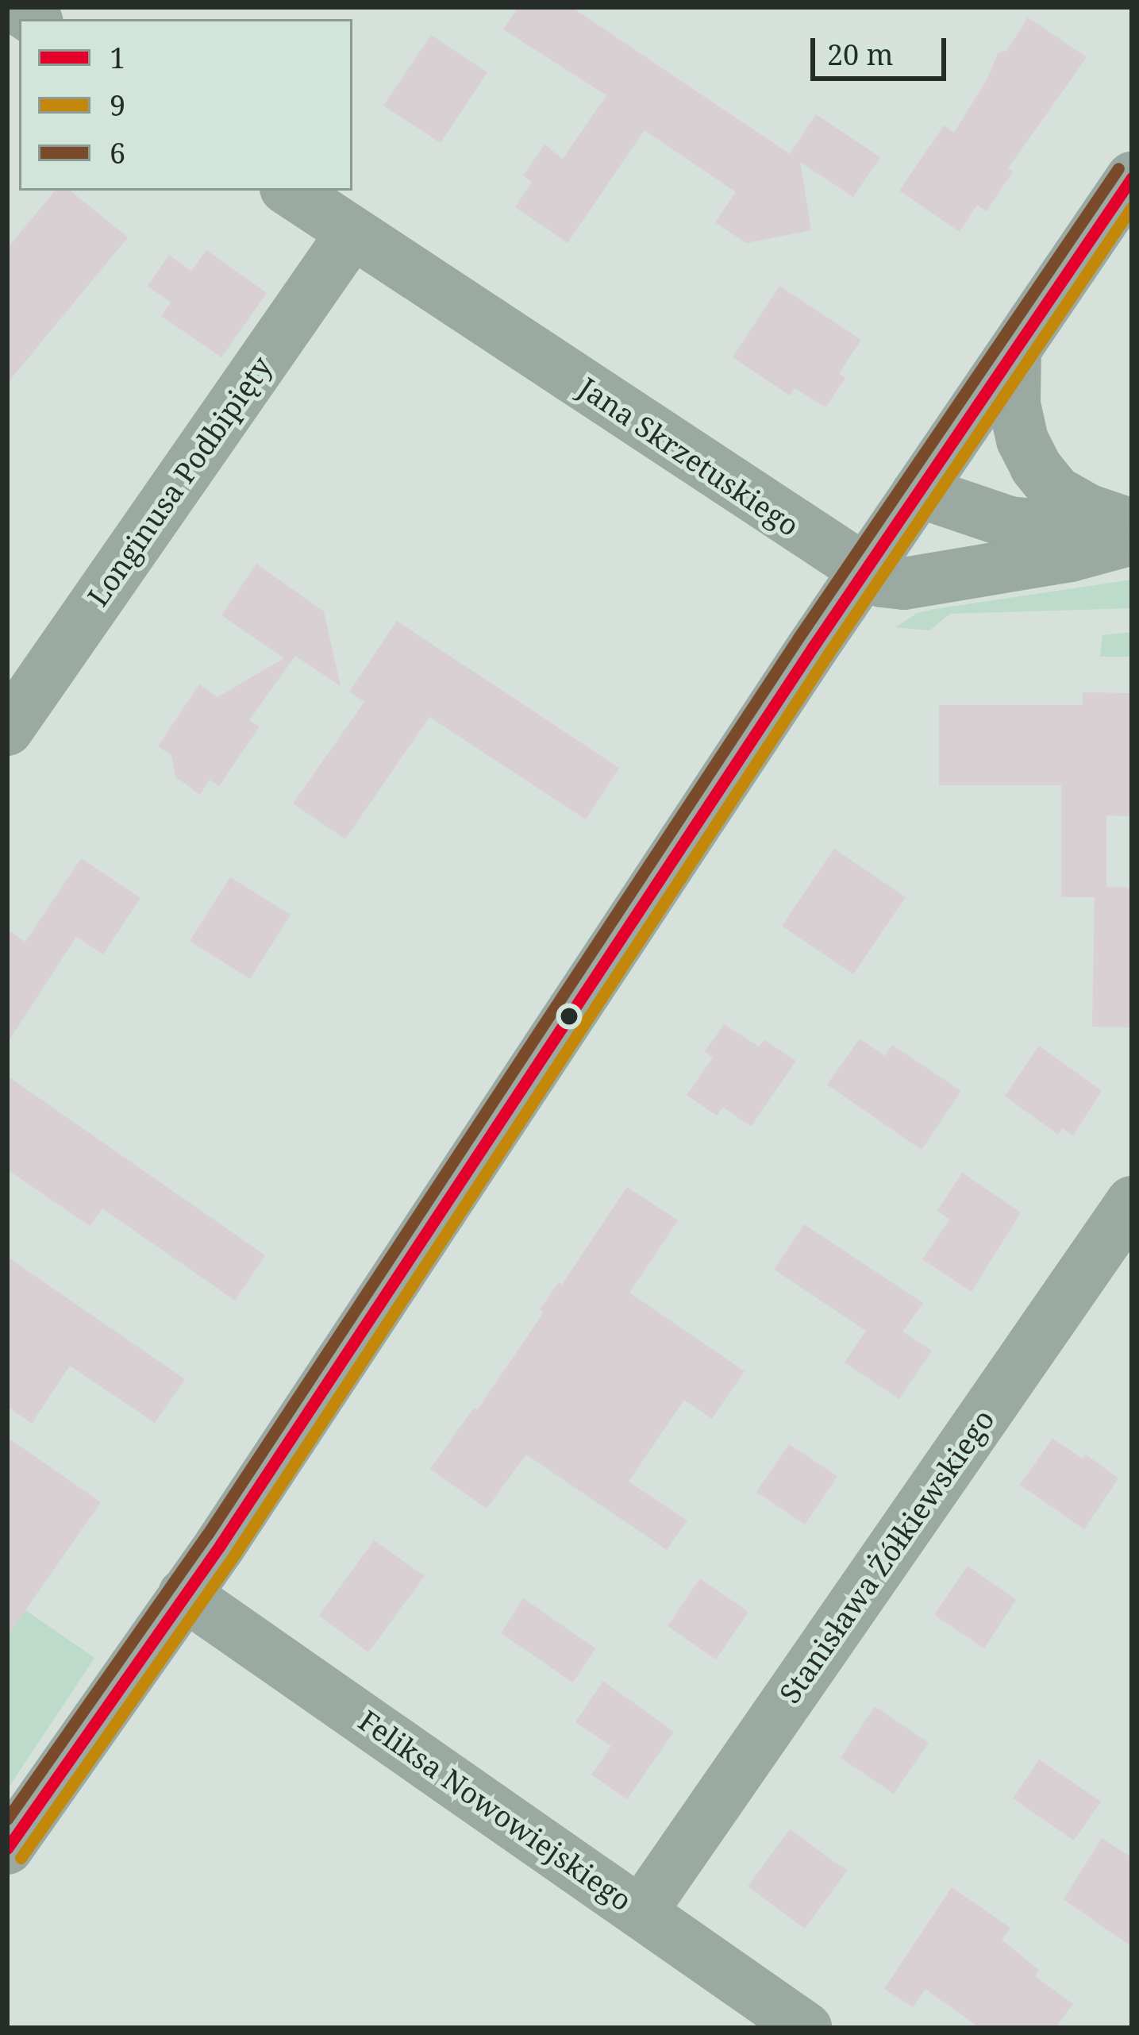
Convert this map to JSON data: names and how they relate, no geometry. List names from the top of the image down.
{
  "streets": {
    "street": [
      "Jana Skrzetuskiego",
      "Longinusa Podbipięty",
      "Stanisława Żółkiewskiego",
      "Feliksa Nowowiejskiego"
    ]
  },
  "crossings": [
    ["Jana Skrzetuskiego", "Longinusa Podbipięty"],
    ["Stanisława Żółkiewskiego", "Feliksa Nowowiejskiego"]
  ],
  "lines": ["transit line 6", "transit line 1", "transit line 9"],
  "legend": ["1", "9", "6"],
  "scale_bar": "20 m"
}
